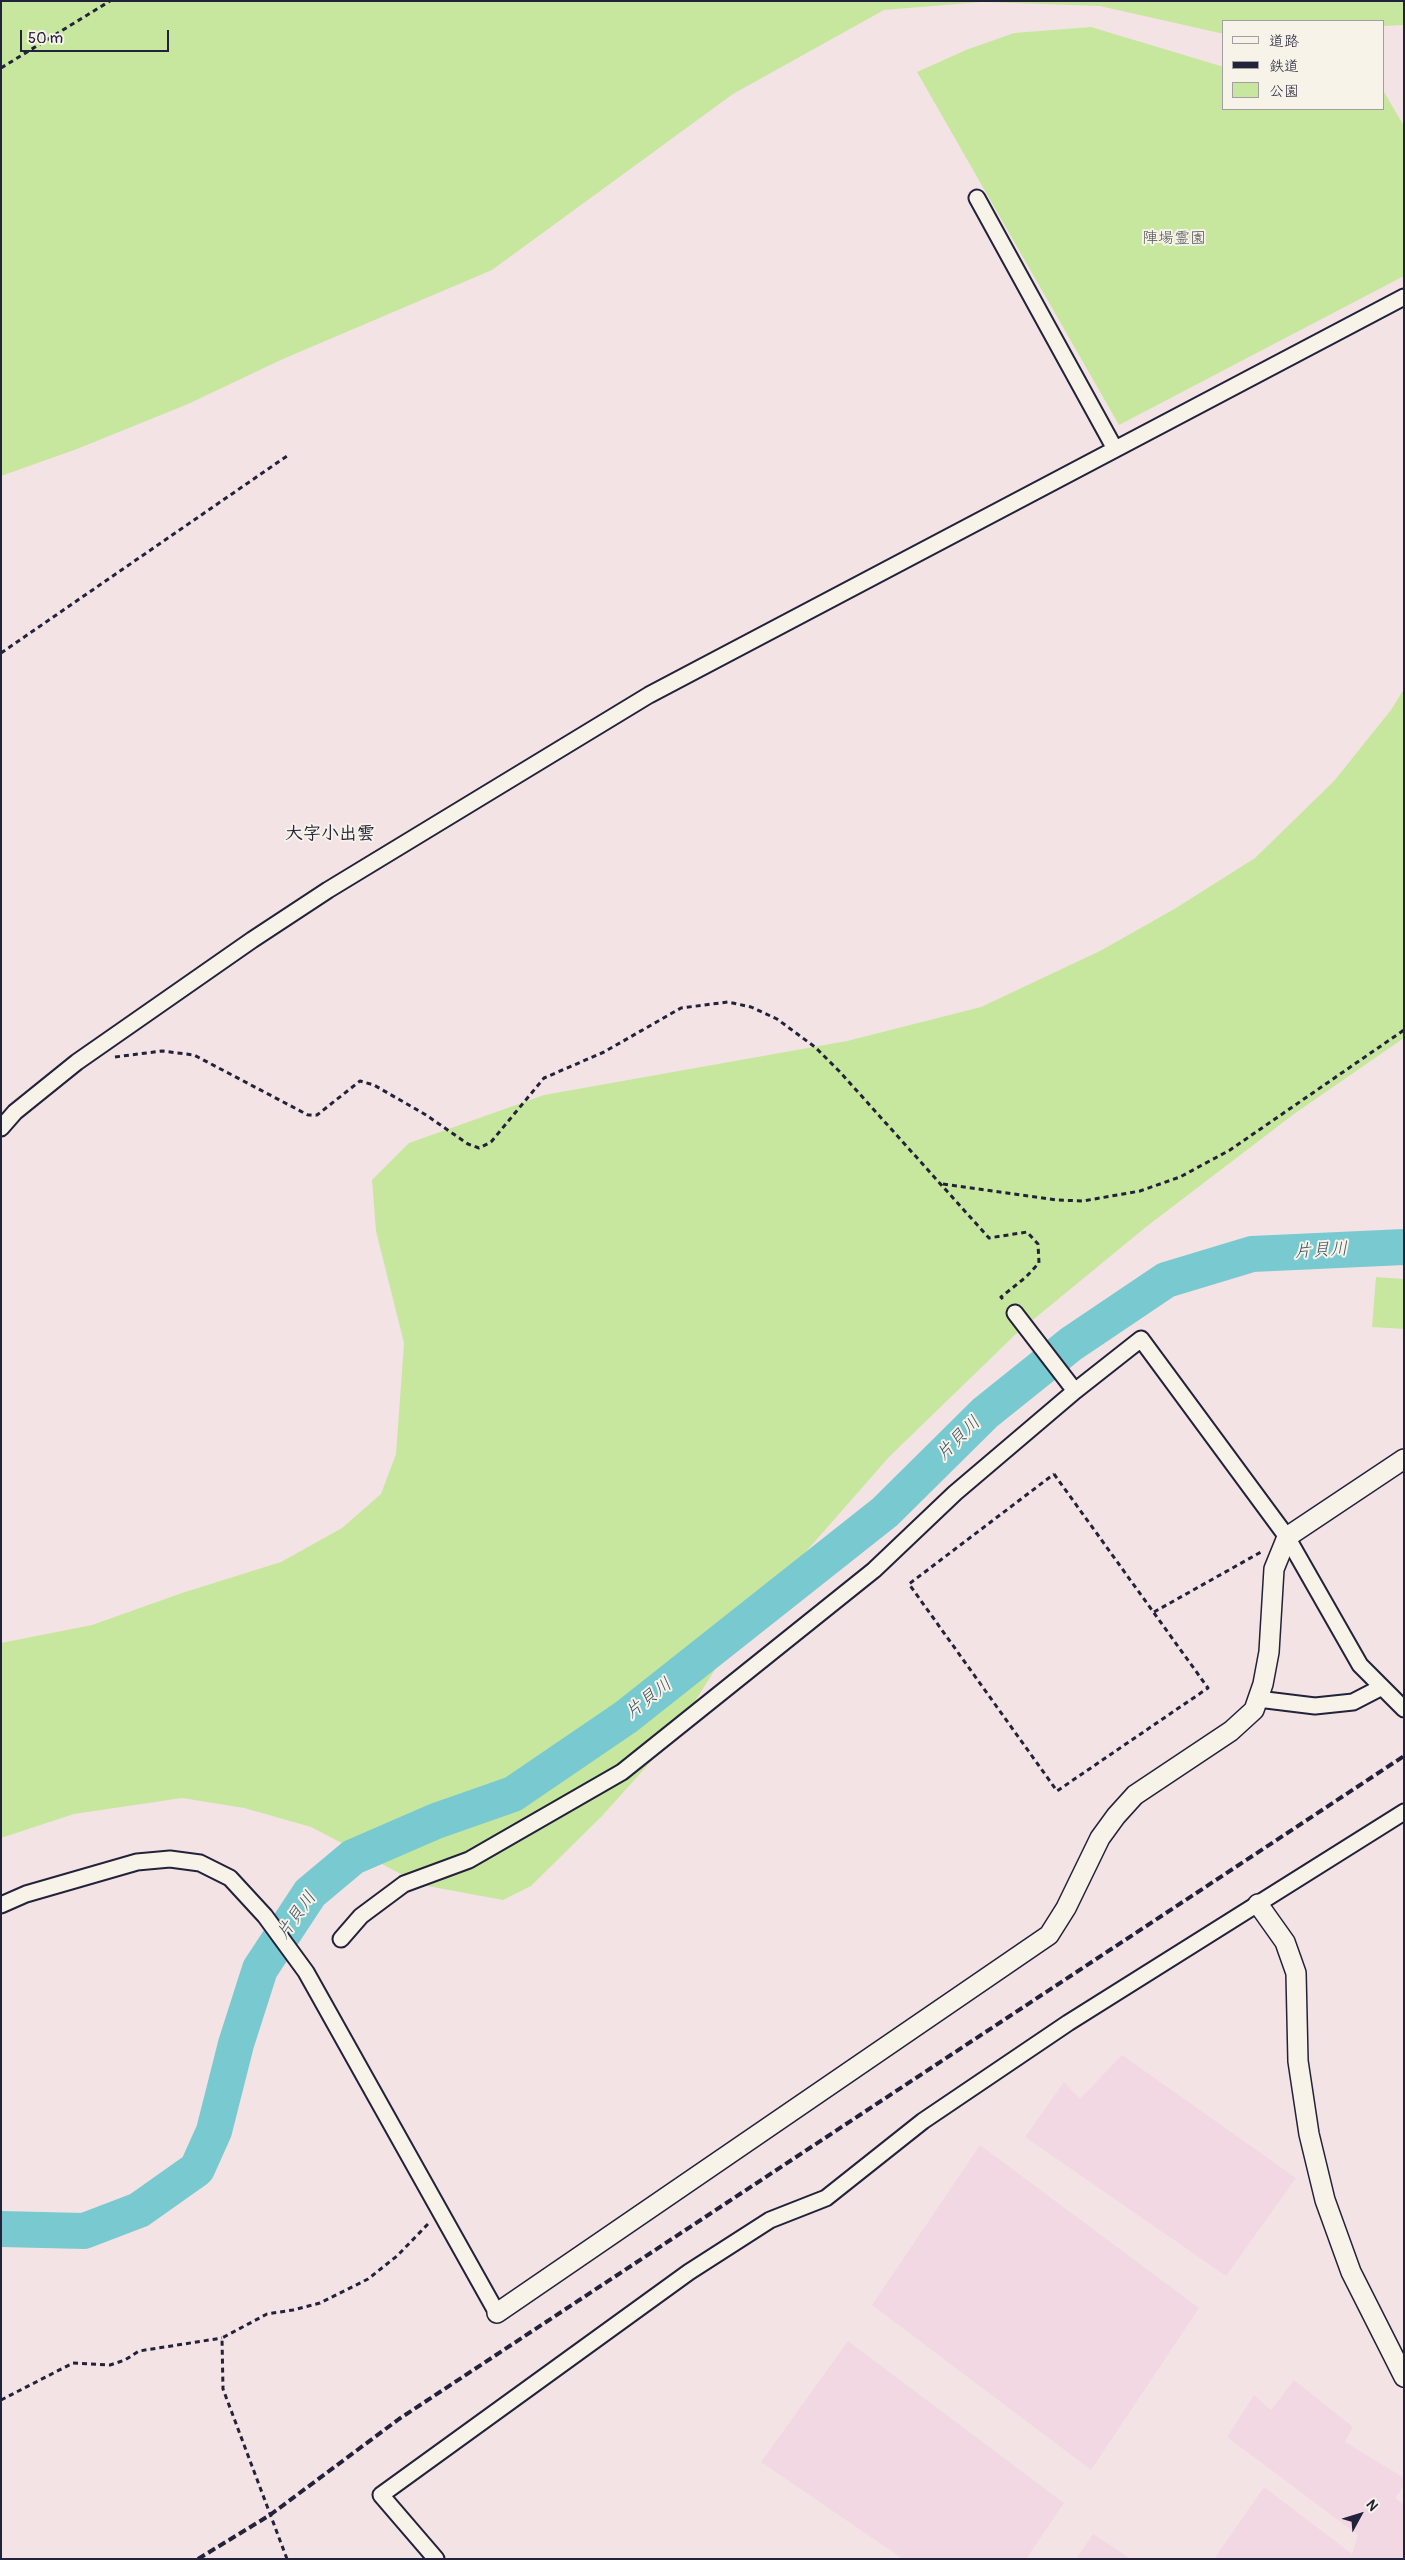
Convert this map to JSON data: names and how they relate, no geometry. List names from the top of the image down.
{
  "districts": ["大字小出雲"],
  "water": ["片貝川"],
  "parks": ["陣場霊園"],
  "legend": ["道路", "鉄道", "公園"],
  "scale_bar": "50 m",
  "north": "top right"
}
